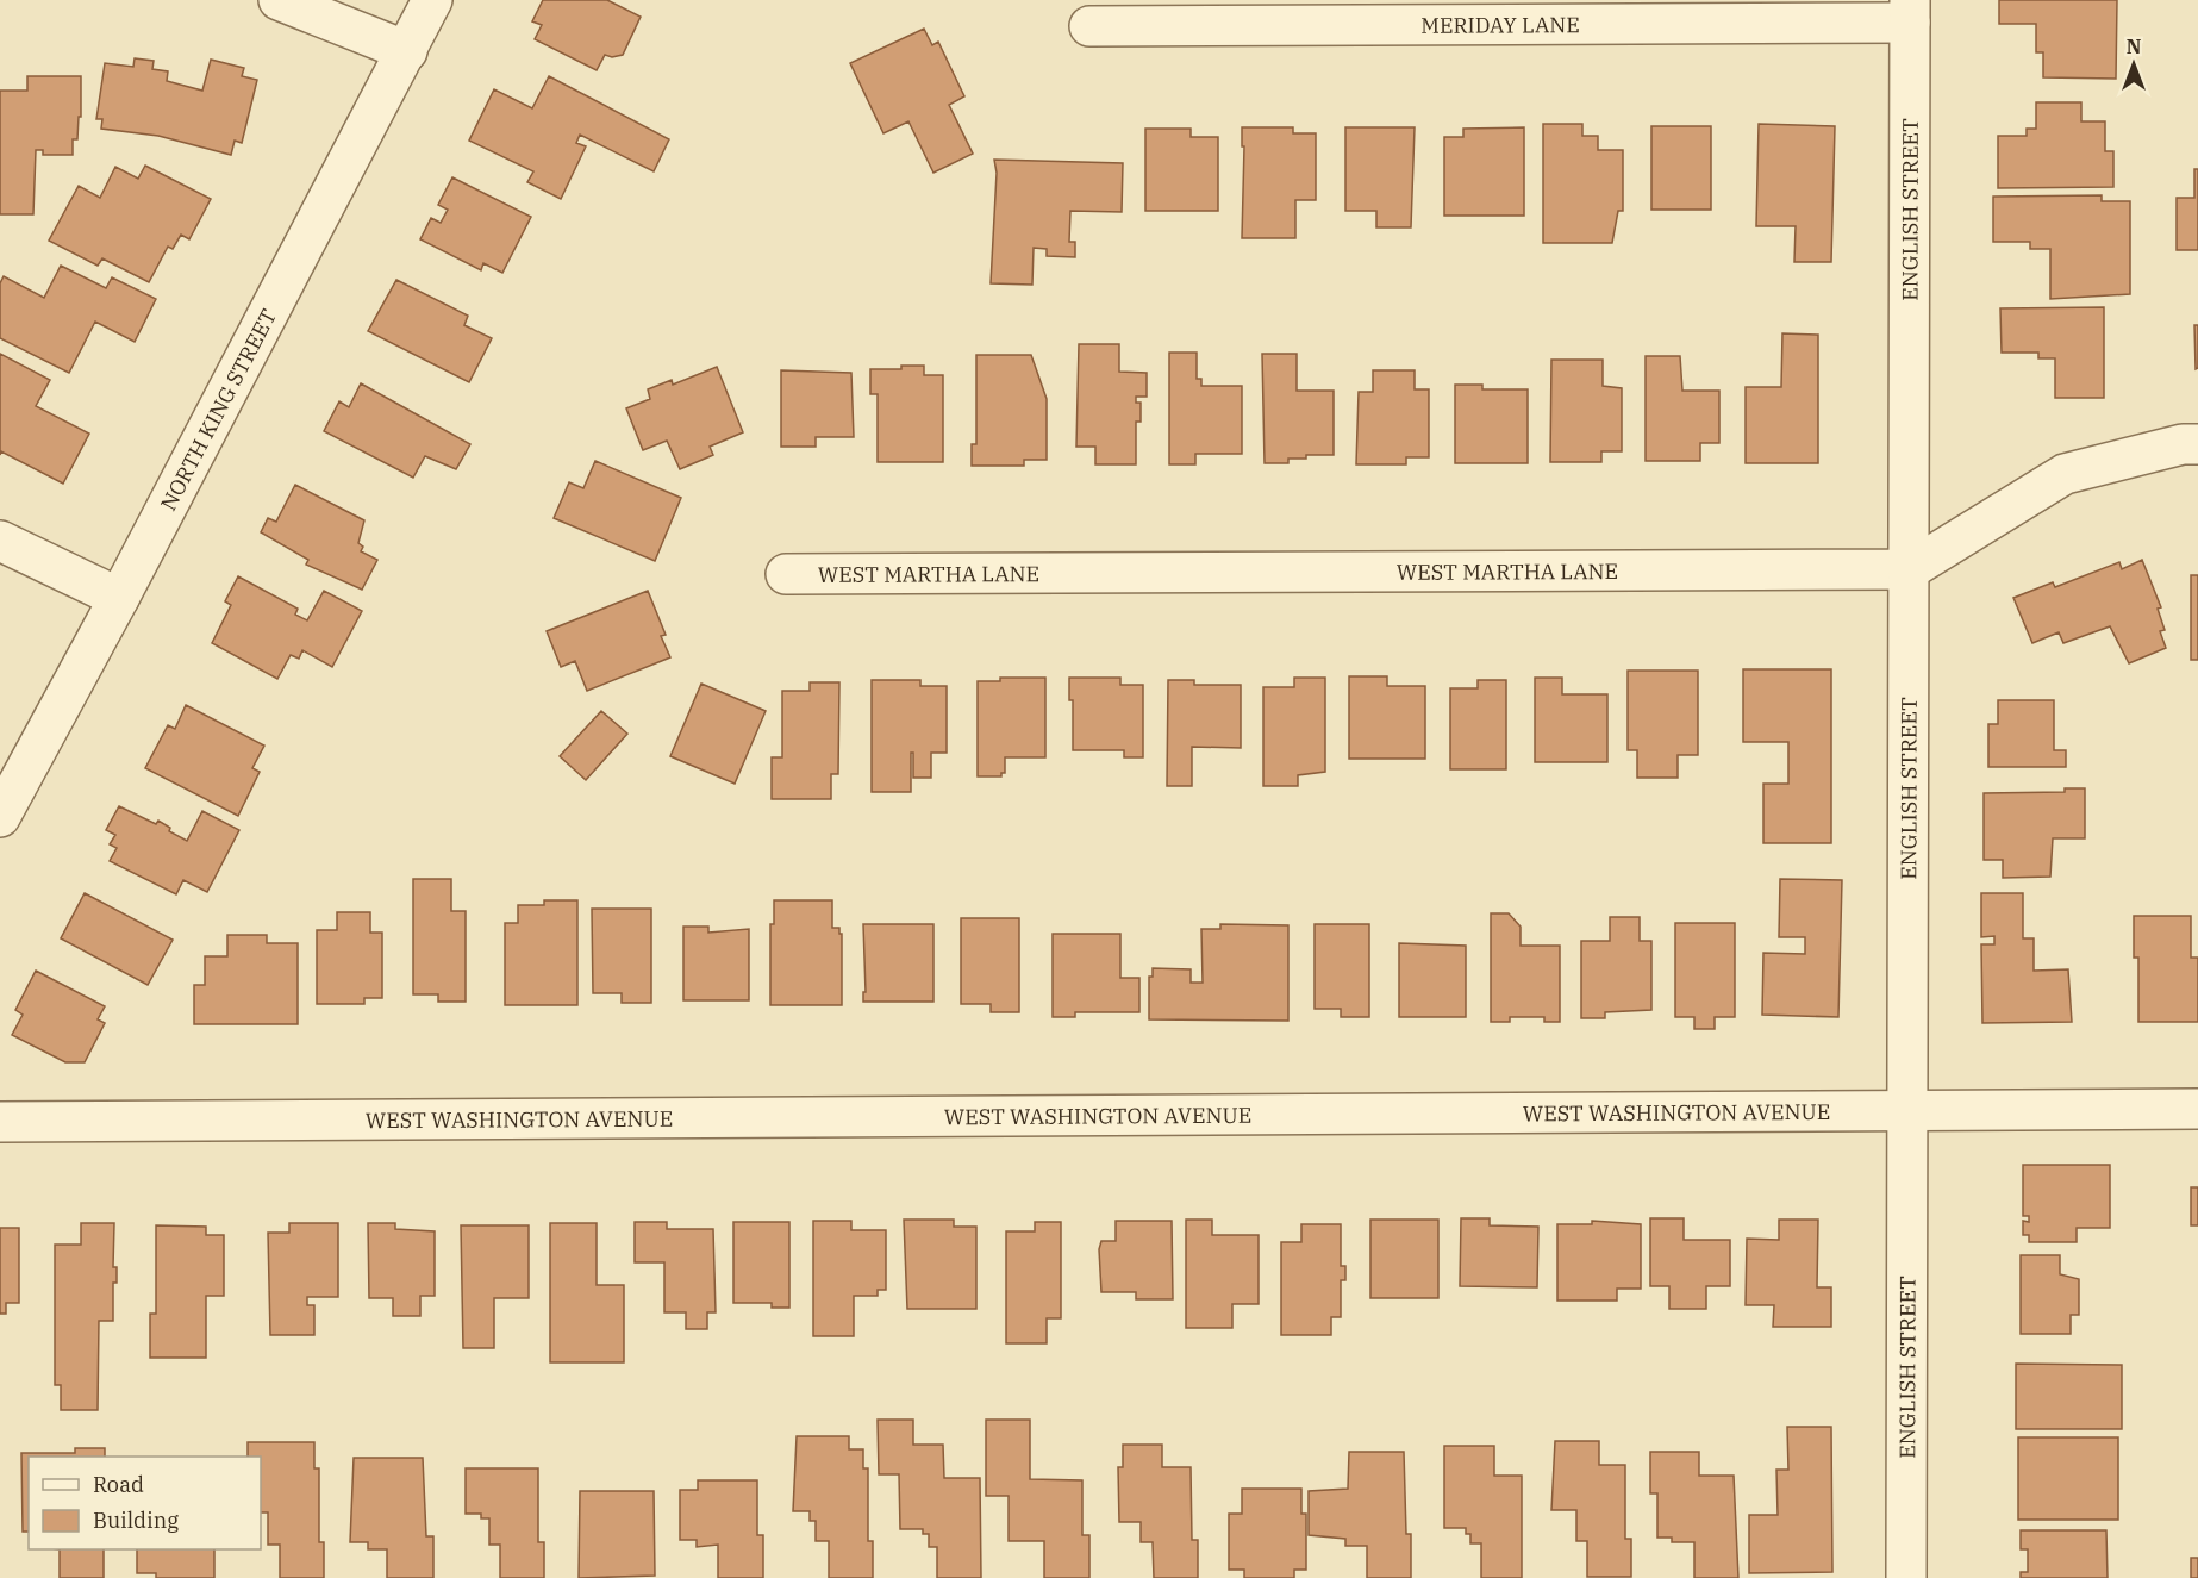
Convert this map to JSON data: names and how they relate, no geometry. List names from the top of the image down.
{
  "streets": {
    "street": [
      "MERIDAY LANE",
      "ENGLISH STREET",
      "NORTH KING STREET",
      "WEST MARTHA LANE",
      "WEST WASHINGTON AVENUE"
    ]
  },
  "crossings": [
    ["MERIDAY LANE", "ENGLISH STREET"],
    ["ENGLISH STREET", "WEST MARTHA LANE"],
    ["ENGLISH STREET", "WEST WASHINGTON AVENUE"]
  ],
  "legend": ["Road", "Building"],
  "north": "top"
}
